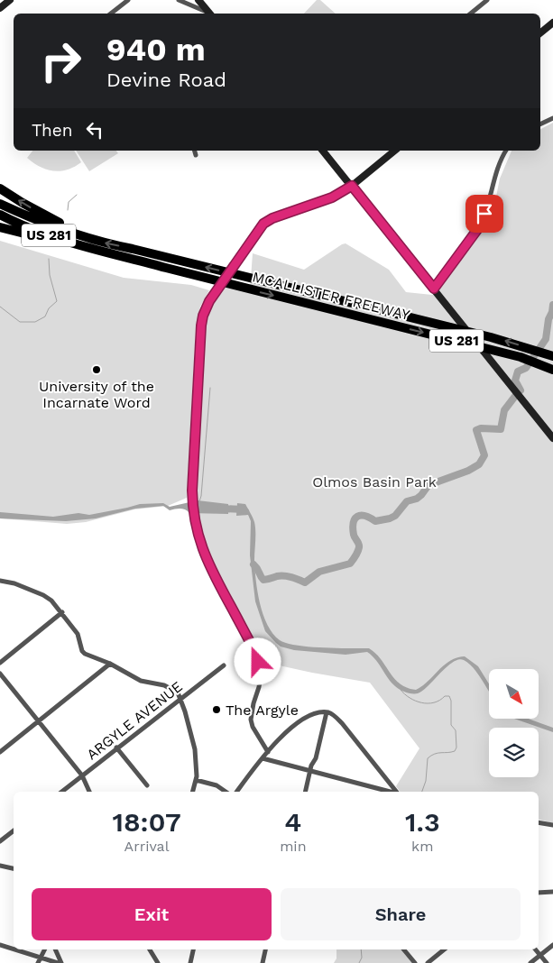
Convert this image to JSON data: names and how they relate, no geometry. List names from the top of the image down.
{
  "streets": {
    "highway": ["US 281", "MCALLISTER FREEWAY"],
    "street": ["ARGYLE AVENUE"]
  },
  "parks": ["Olmos Basin Park"],
  "places": ["University of the Incarnate Word", "The Argyle"],
  "north": "bottom right",
  "page": {
    "turn": ["940 m", "Devine Road"],
    "then": "Then",
    "eta": [
      "18:07",
      "Arrival",
      "4",
      "min",
      "1.3",
      "km"
    ],
    "buttons": ["Exit", "Share"]
  }
}
